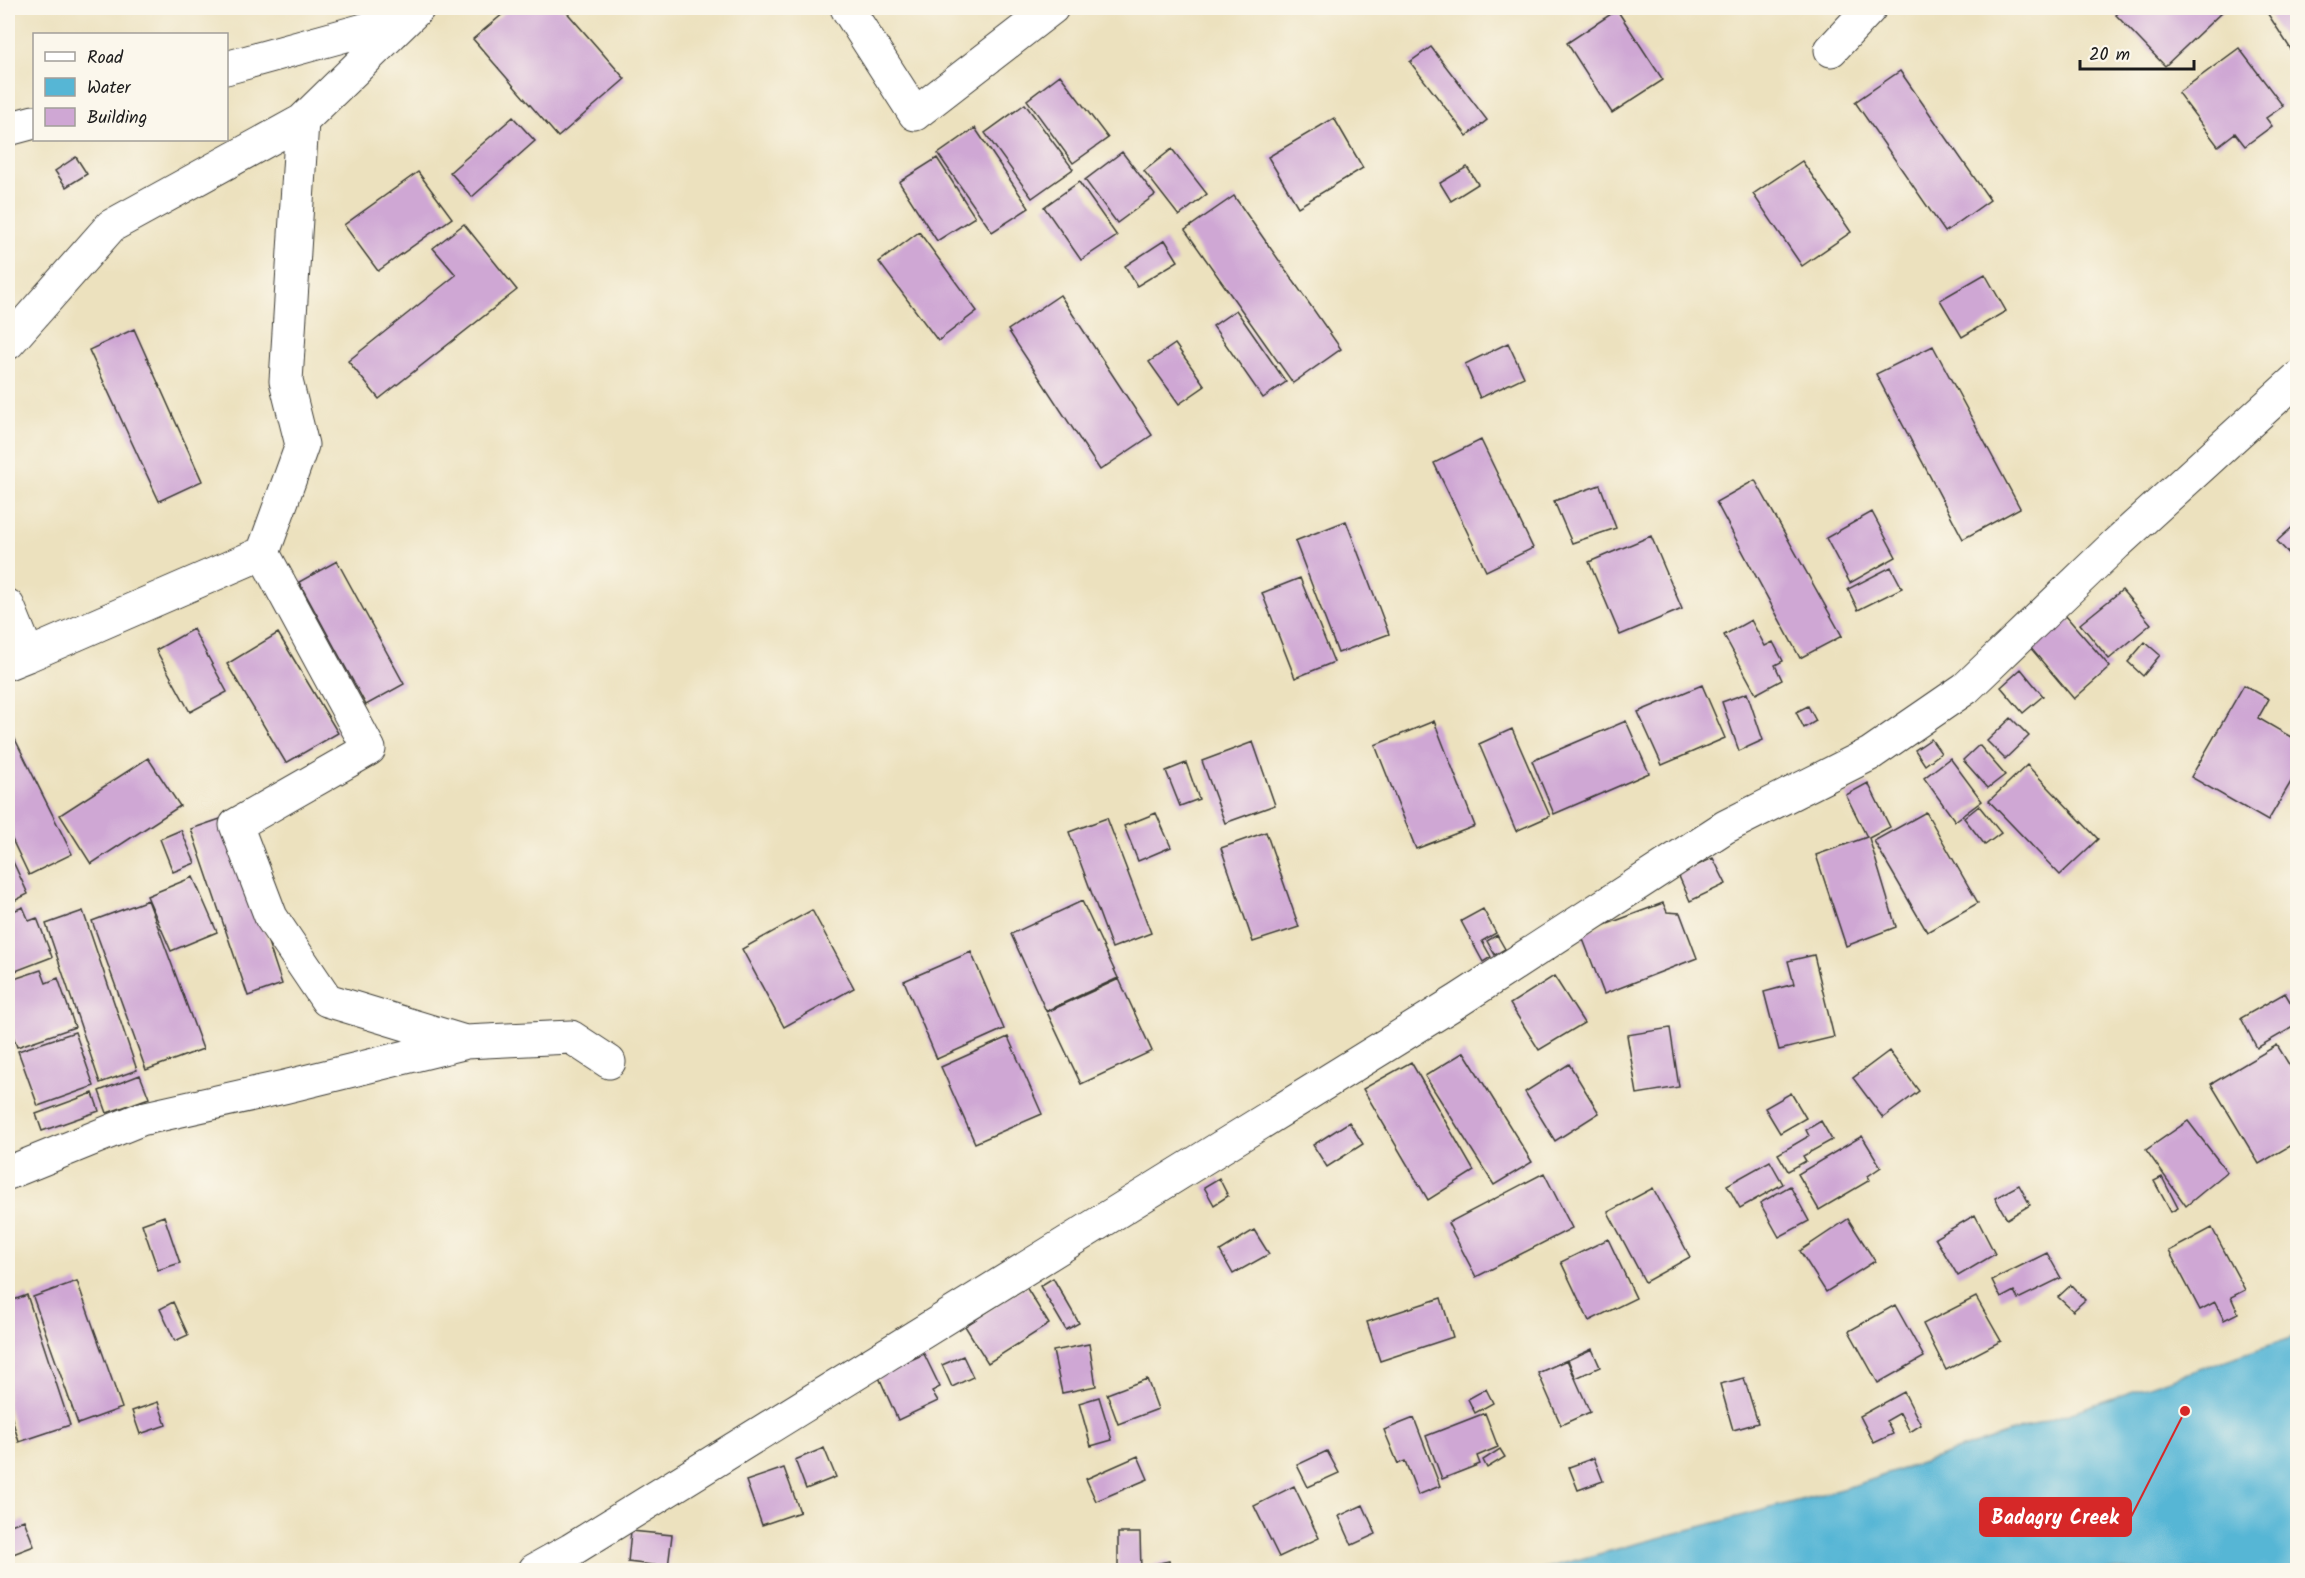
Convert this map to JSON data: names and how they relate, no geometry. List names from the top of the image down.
{
  "places": ["Badagry Creek"],
  "legend": ["Road", "Water", "Building"],
  "scale_bar": "20 m"
}
